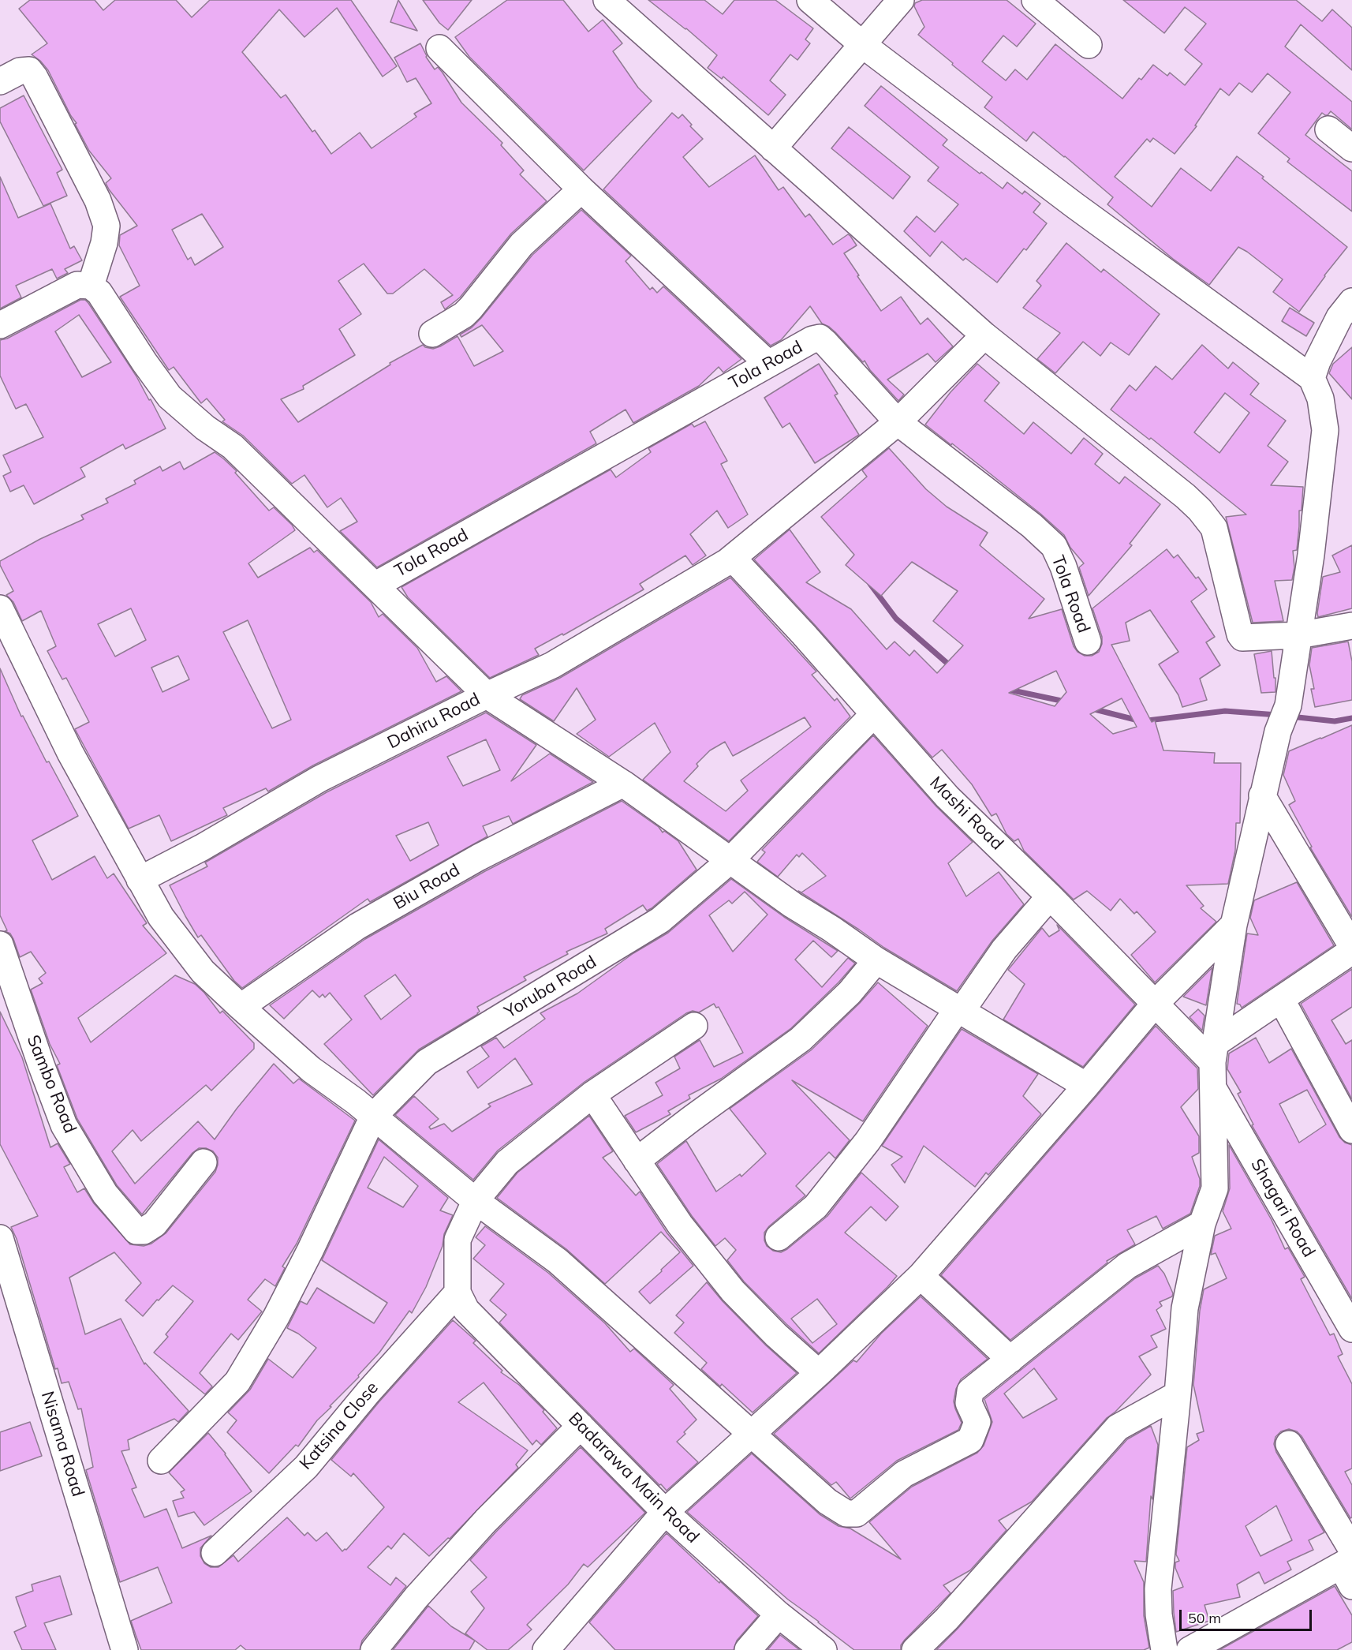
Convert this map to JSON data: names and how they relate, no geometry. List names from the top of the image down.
{
  "streets": {
    "street": [
      "Tola Road",
      "Dahiru Road",
      "Mashi Road",
      "Biu Road",
      "Yoruba Road",
      "Sambo Road",
      "Shagari Road",
      "Katsina Close",
      "Nisama Road",
      "Badarawa Main Road"
    ]
  },
  "crossings": [
    ["Tola Road", "Dahiru Road"],
    ["Dahiru Road", "Mashi Road"],
    ["Mashi Road", "Yoruba Road"],
    ["Katsina Close", "Badarawa Main Road"]
  ],
  "scale_bar": "50 m"
}
